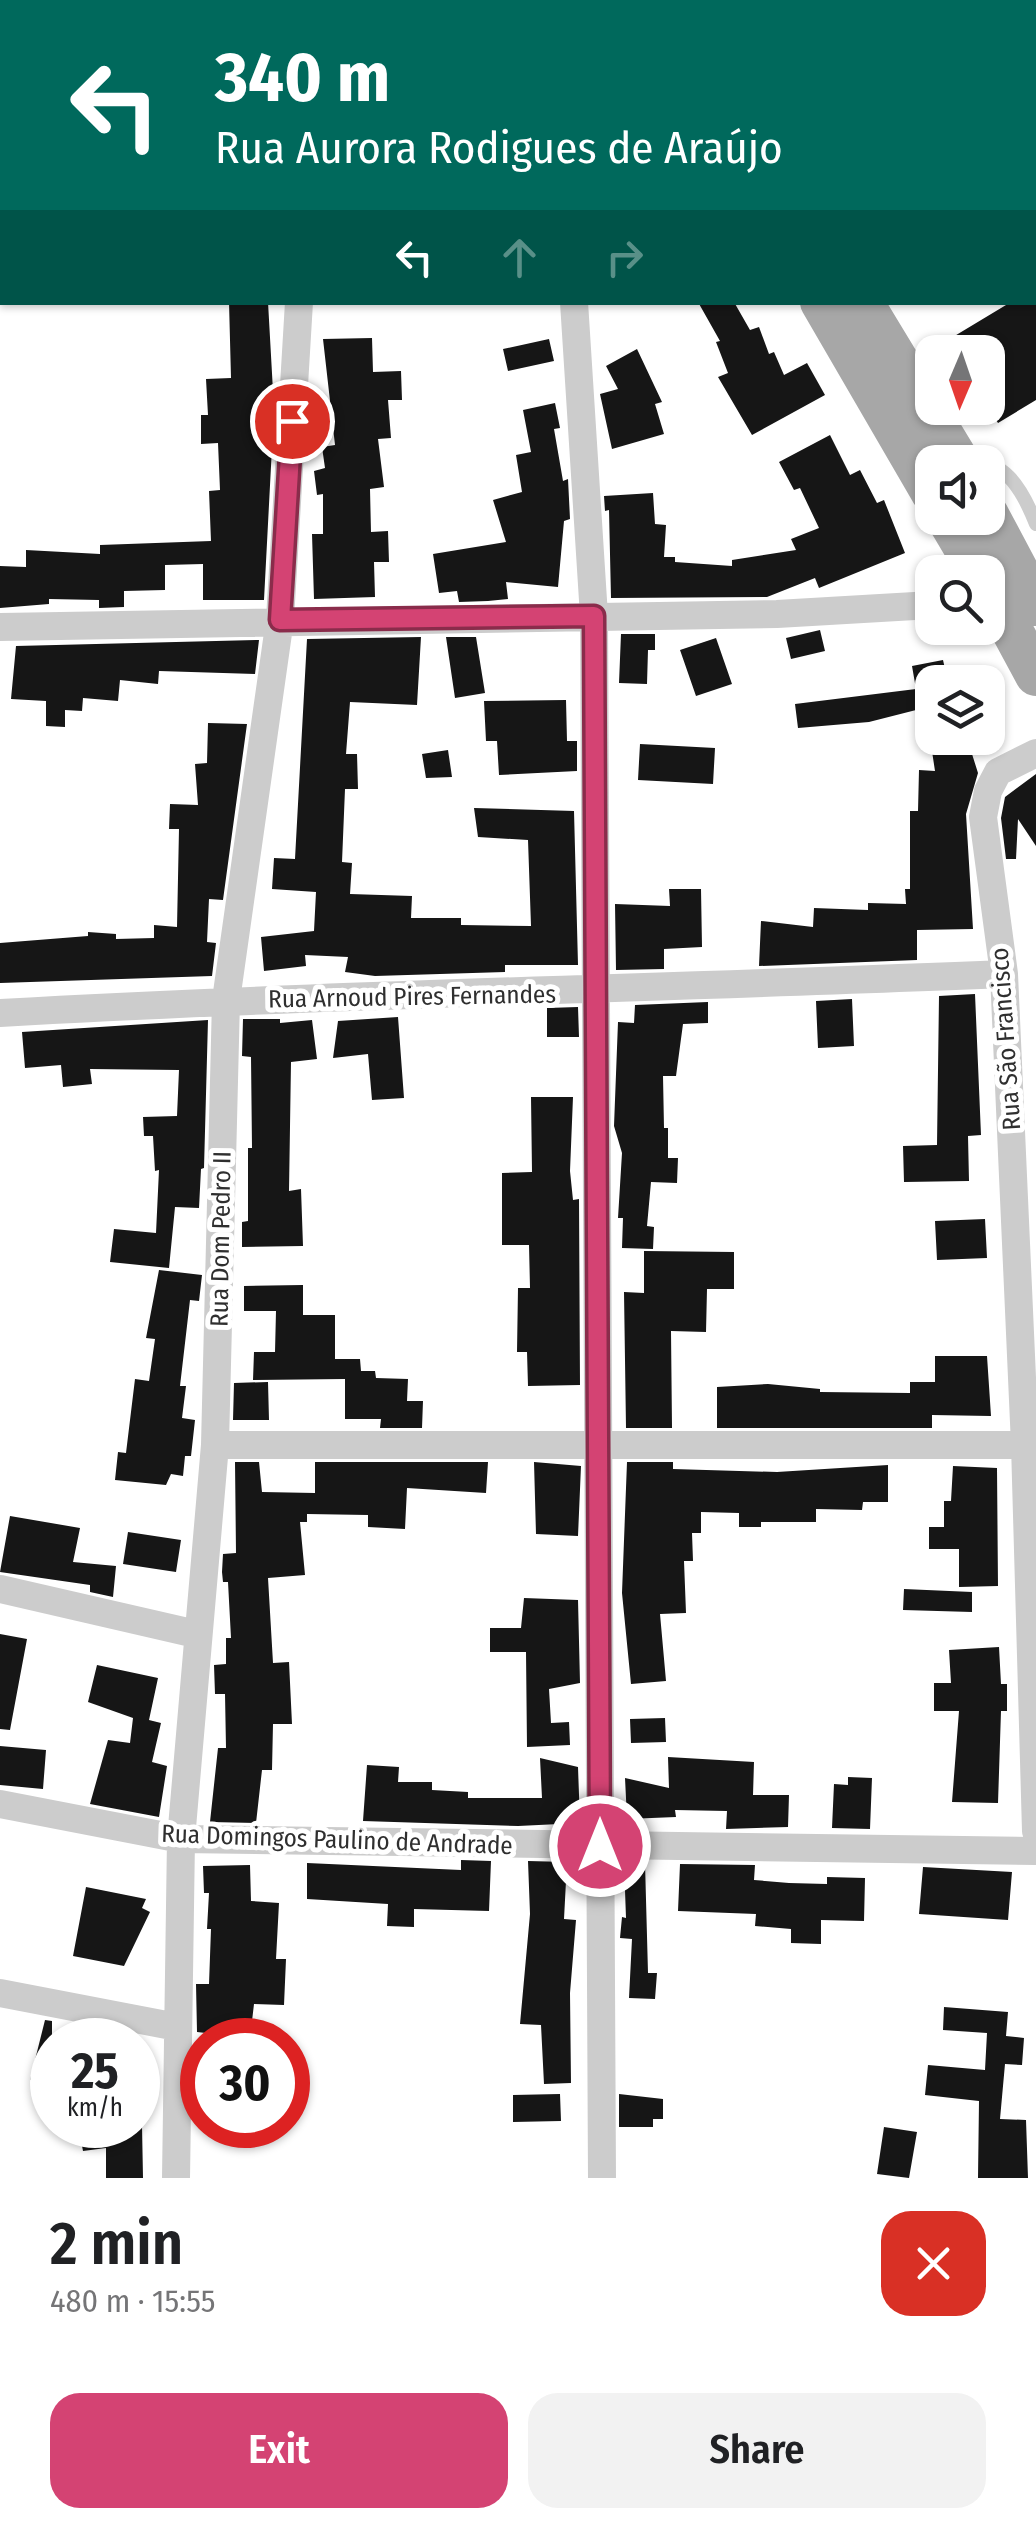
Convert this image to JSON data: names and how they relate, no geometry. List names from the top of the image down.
{
  "streets": {
    "street": [
      "Rua Arnoud Pires Fernandes",
      "Rua São Francisco",
      "Rua Dom Pedro II",
      "Rua Domingos Paulino de Andrade"
    ]
  },
  "crossings": [
    ["Rua Arnoud Pires Fernandes", "Rua São Francisco"],
    ["Rua Arnoud Pires Fernandes", "Rua Dom Pedro II"],
    ["Rua Dom Pedro II", "Rua Domingos Paulino de Andrade"]
  ],
  "north": "bottom",
  "page": {
    "turn": ["340 m", "Rua Aurora Rodigues de Araújo"],
    "speed": "25 km/h",
    "limit": "30",
    "heading": ["2 min", "480 m · 15:55"],
    "buttons": ["Exit", "Share"]
  }
}
